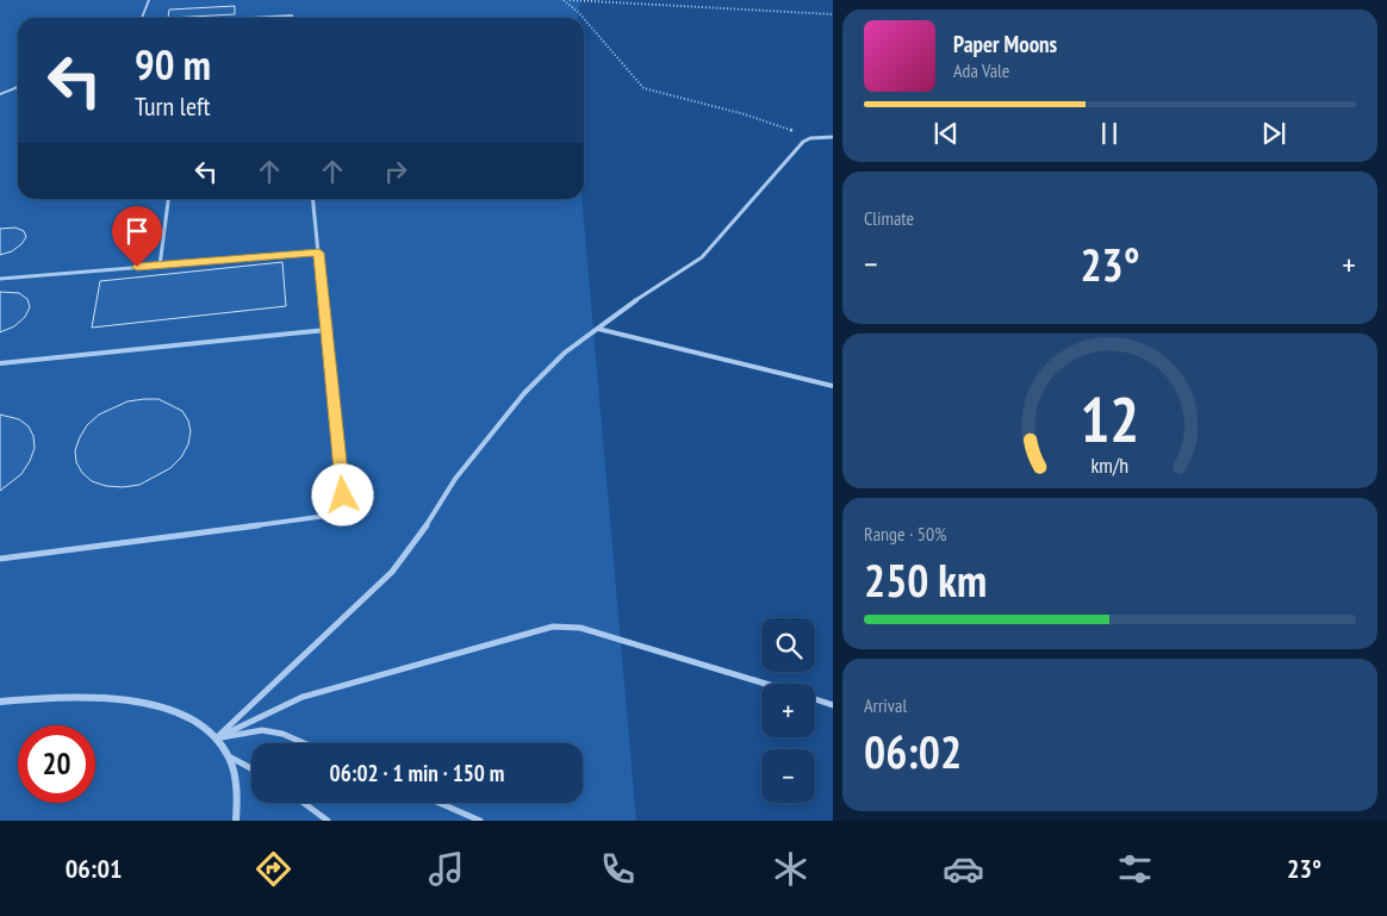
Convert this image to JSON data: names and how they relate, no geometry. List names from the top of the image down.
{
  "page": {
    "turn": ["90 m", "Turn left"],
    "song": ["Paper Moons", "Ada Vale"],
    "tile": [
      "Climate",
      ["Range · 50%", "250 km"],
      ["Arrival", "06:02"]
    ],
    "heat": ["−", "23°", "+"],
    "map_buttons": ["+", "−"],
    "limit": "20",
    "trip": "06:02 · 1 min · 150 m",
    "tabs": ["06:01", "23°"],
    "gauge": ["12", "km/h"]
  }
}
